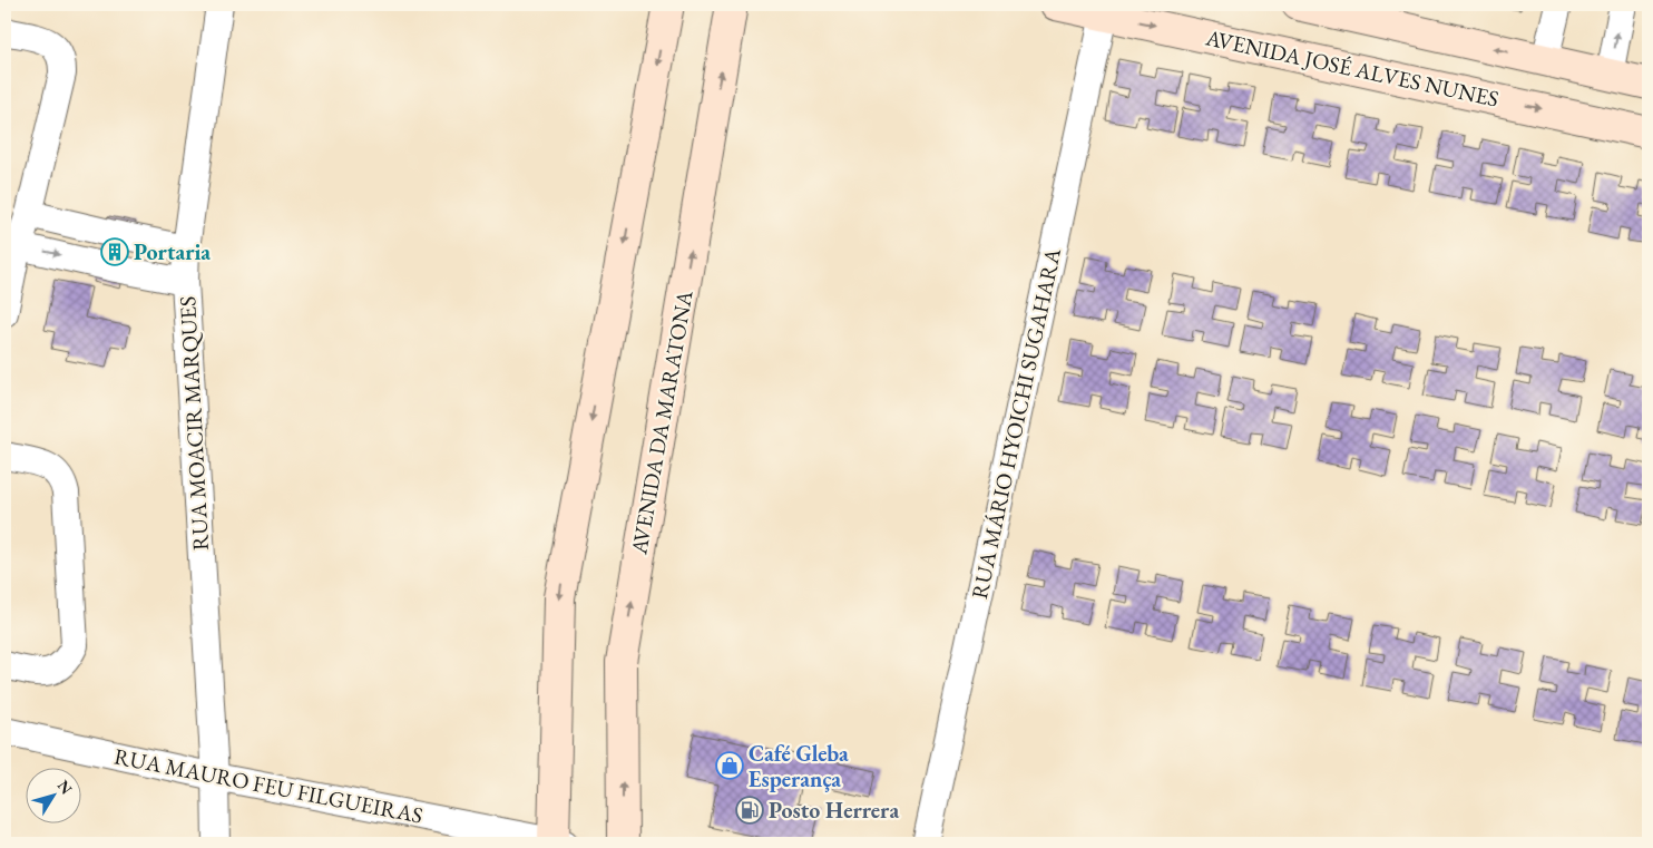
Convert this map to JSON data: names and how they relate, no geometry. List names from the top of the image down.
{
  "streets": {
    "street": [
      "AVENIDA JOSÉ ALVES NUNES",
      "AVENIDA DA MARATONA",
      "RUA MOACIR MARQUES",
      "RUA MÁRIO HYOICHI SUGAHARA",
      "RUA MAURO FEU FILGUEIRAS"
    ]
  },
  "crossings": [
    ["AVENIDA JOSÉ ALVES NUNES", "RUA MÁRIO HYOICHI SUGAHARA"],
    ["RUA MOACIR MARQUES", "RUA MAURO FEU FILGUEIRAS"]
  ],
  "places": {
    "building": ["Portaria"],
    "shop": ["Café Gleba Esperança"],
    "fuel station": ["Posto Herrera"]
  },
  "north": "top right"
}
